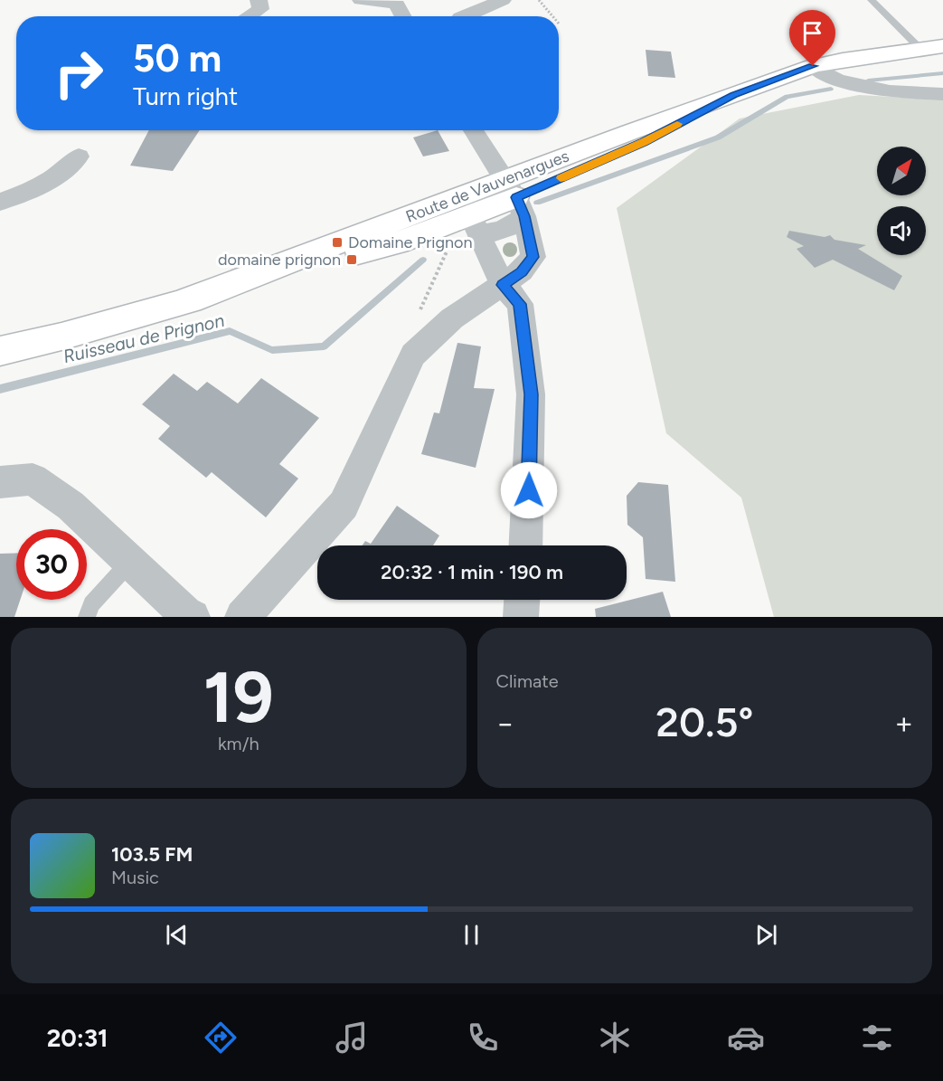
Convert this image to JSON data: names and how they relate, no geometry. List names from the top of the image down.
{
  "streets": {
    "main road": ["Route de Vauvenargues"]
  },
  "water": ["Ruisseau de Prignon"],
  "places": {
    "transit": ["Domaine Prignon", "domaine prignon"]
  },
  "north": "top right",
  "page": {
    "turn": ["50 m", "Turn right"],
    "limit": "30",
    "trip": "20:32 · 1 min · 190 m",
    "tile": [
      ["19", "km/h"],
      "Climate"
    ],
    "heat": ["−", "20.5°", "+"],
    "song": ["103.5 FM", "Music"],
    "tabs": "20:31"
  }
}
